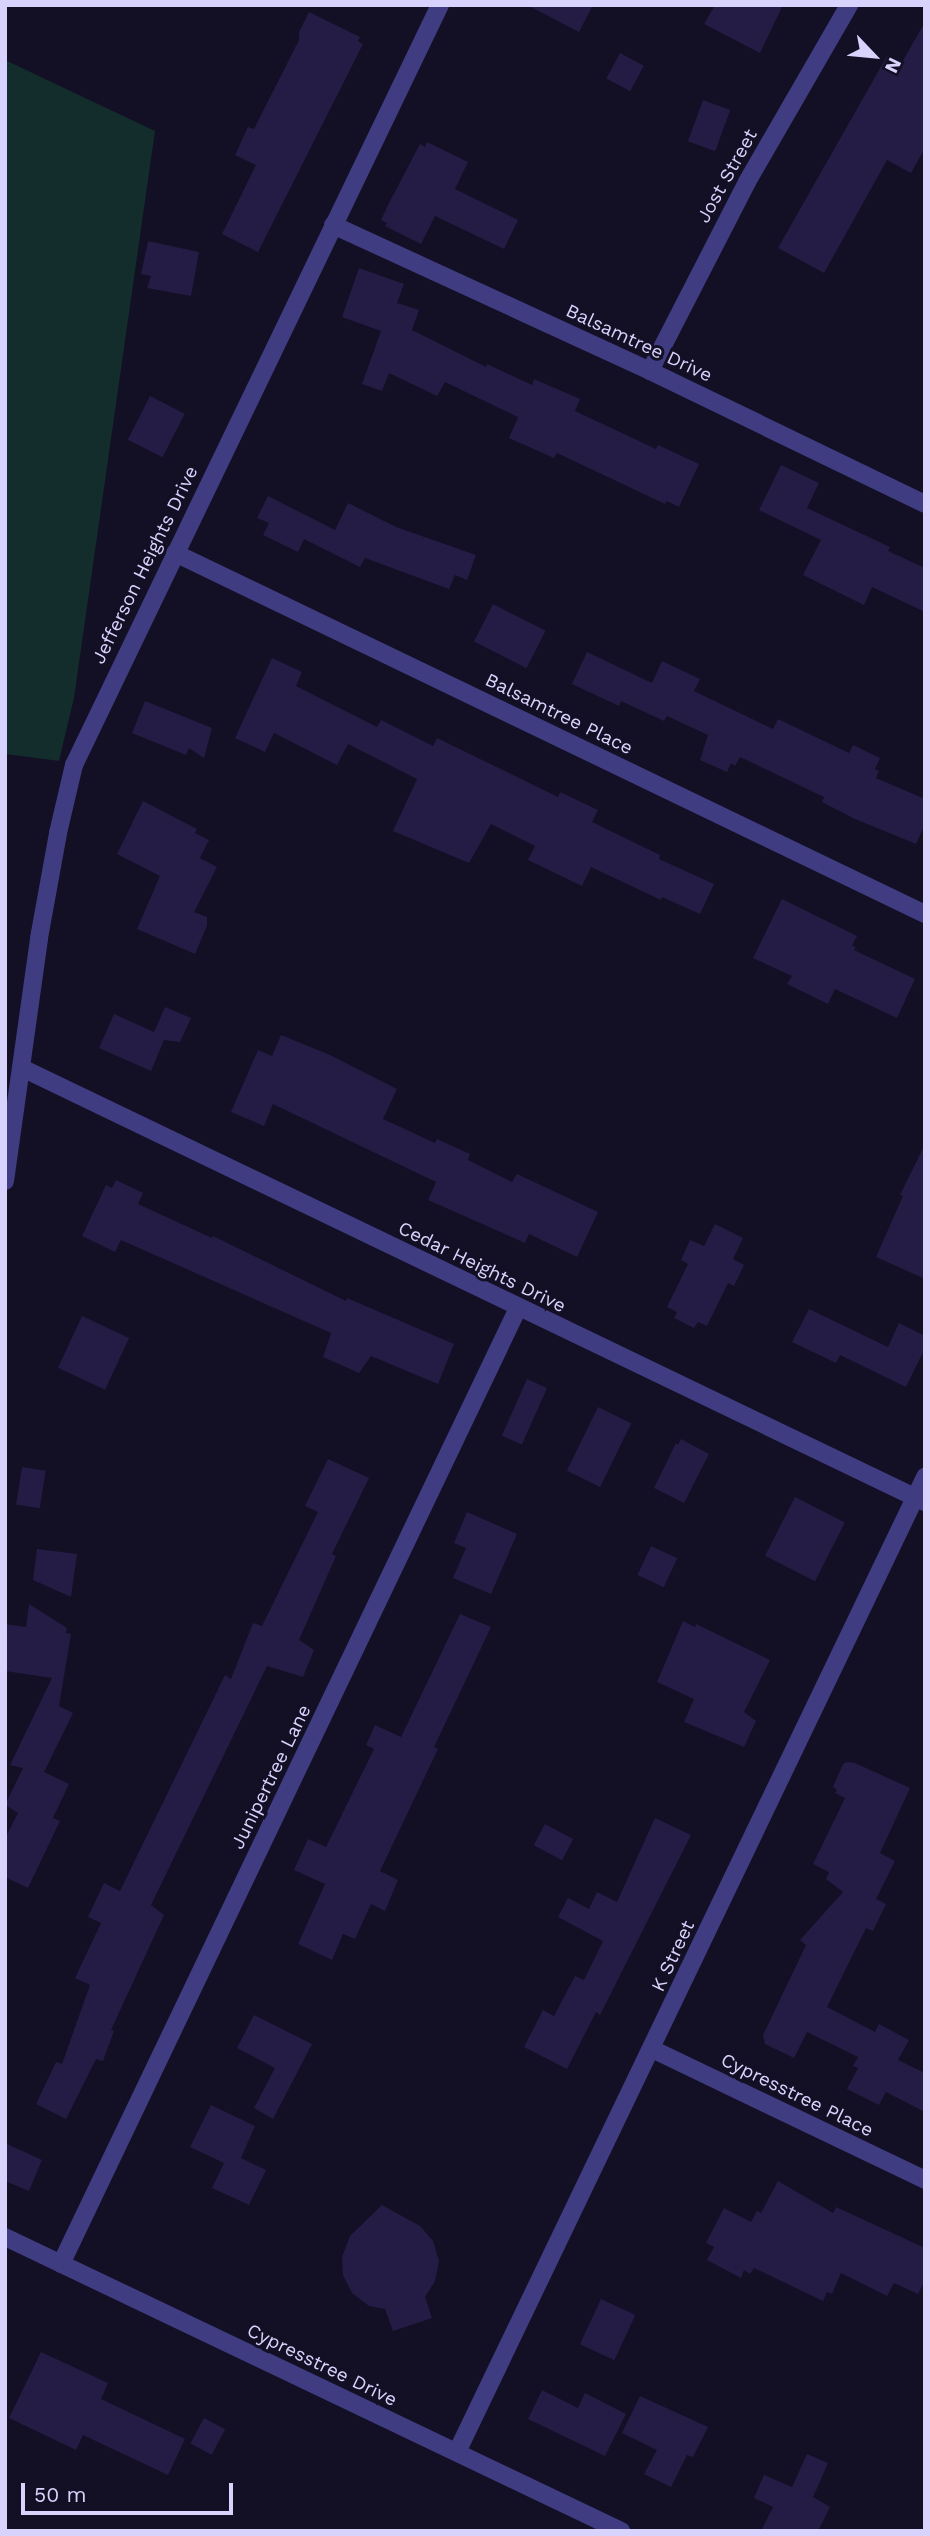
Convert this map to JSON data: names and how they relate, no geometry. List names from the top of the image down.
{
  "streets": {
    "street": [
      "Jost Street",
      "Balsamtree Drive",
      "Jefferson Heights Drive",
      "Balsamtree Place",
      "Cedar Heights Drive",
      "Junipertree Lane",
      "K Street",
      "Cypresstree Place",
      "Cypresstree Drive"
    ]
  },
  "crossings": [
    ["Jost Street", "Balsamtree Drive"],
    ["Balsamtree Drive", "Jefferson Heights Drive"],
    ["Jefferson Heights Drive", "Balsamtree Place"],
    ["Jefferson Heights Drive", "Cedar Heights Drive"],
    ["Cedar Heights Drive", "Junipertree Lane"],
    ["Cedar Heights Drive", "K Street"],
    ["Junipertree Lane", "Cypresstree Drive"],
    ["K Street", "Cypresstree Place"],
    ["K Street", "Cypresstree Drive"]
  ],
  "scale_bar": "50 m",
  "north": "bottom right"
}
